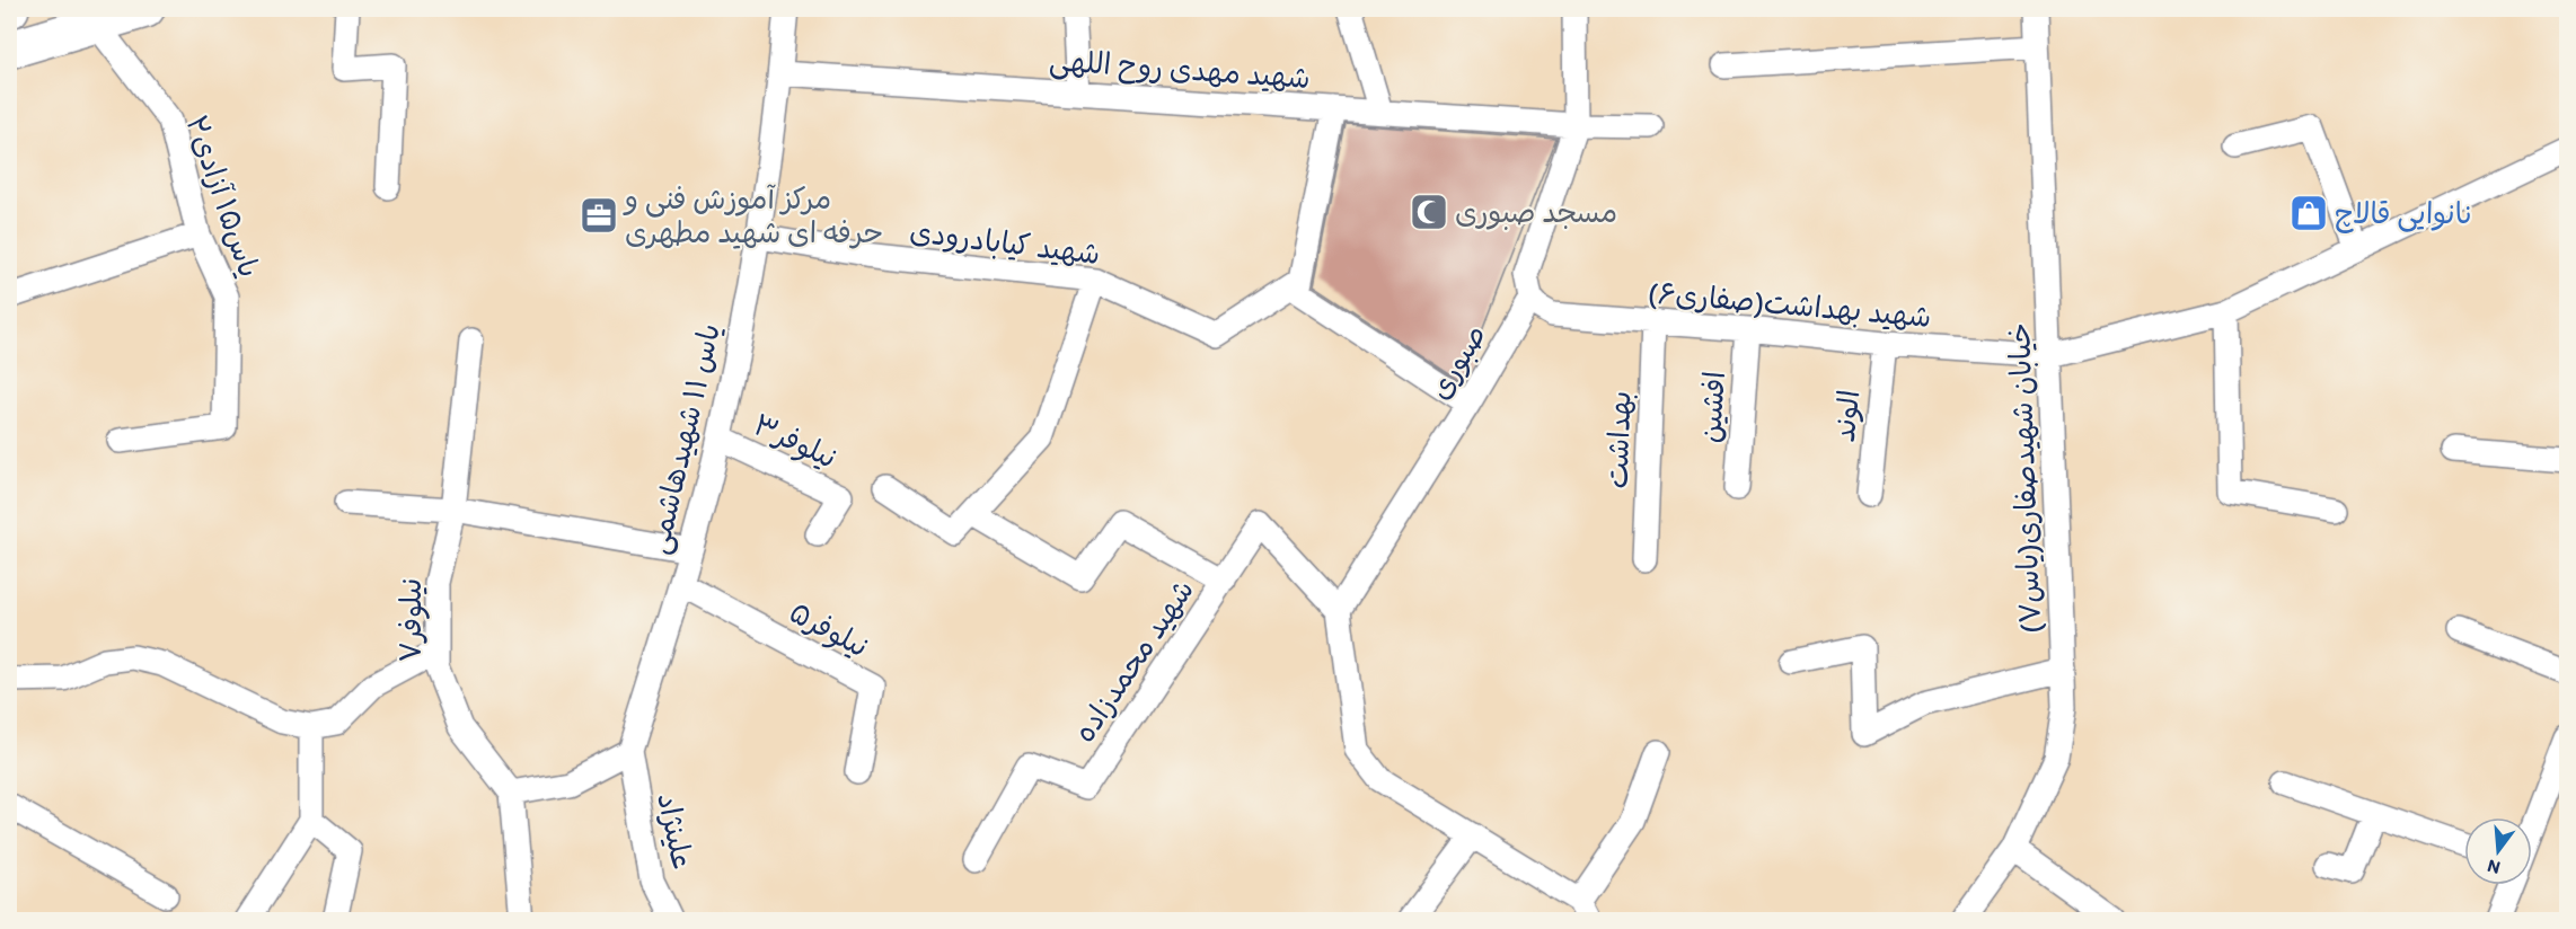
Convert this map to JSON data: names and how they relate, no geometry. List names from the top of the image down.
{
  "streets": {
    "street": [
      "شهید مهدی روح اللهی",
      "یاس۱۵ آزادی۲",
      "شهید کیابادرودی",
      "شهید بهداشت(صفاری۶)",
      "صبوری",
      "افشین",
      "الوند",
      "یاس ۱۱ شهیدهاشمی",
      "بهداشت",
      "نیلوفر۳",
      "خیابان شهیدصفاری(یاس۷)",
      "نیلوفر۷",
      "نیلوفر۵",
      "شهید محمدزاده",
      "علینژاد"
    ]
  },
  "crossings": [
    ["شهید مهدی روح اللهی", "یاس ۱۱ شهیدهاشمی"],
    ["شهید کیابادرودی", "یاس ۱۱ شهیدهاشمی"],
    ["شهید بهداشت(صفاری۶)", "صبوری"],
    ["شهید بهداشت(صفاری۶)", "افشین"],
    ["شهید بهداشت(صفاری۶)", "الوند"],
    ["شهید بهداشت(صفاری۶)", "بهداشت"],
    ["شهید بهداشت(صفاری۶)", "خیابان شهیدصفاری(یاس۷)"],
    ["صبوری", "شهید محمدزاده"],
    ["یاس ۱۱ شهیدهاشمی", "نیلوفر۳"],
    ["یاس ۱۱ شهیدهاشمی", "نیلوفر۵"],
    ["یاس ۱۱ شهیدهاشمی", "علینژاد"]
  ],
  "places": {
    "mosque": ["مسجد صبوری"],
    "shop": ["نانوایی قالاچ"],
    "office": ["مرکز آموزش فنی و حرفه ای شهید مطهری"]
  },
  "north": "bottom"
}
